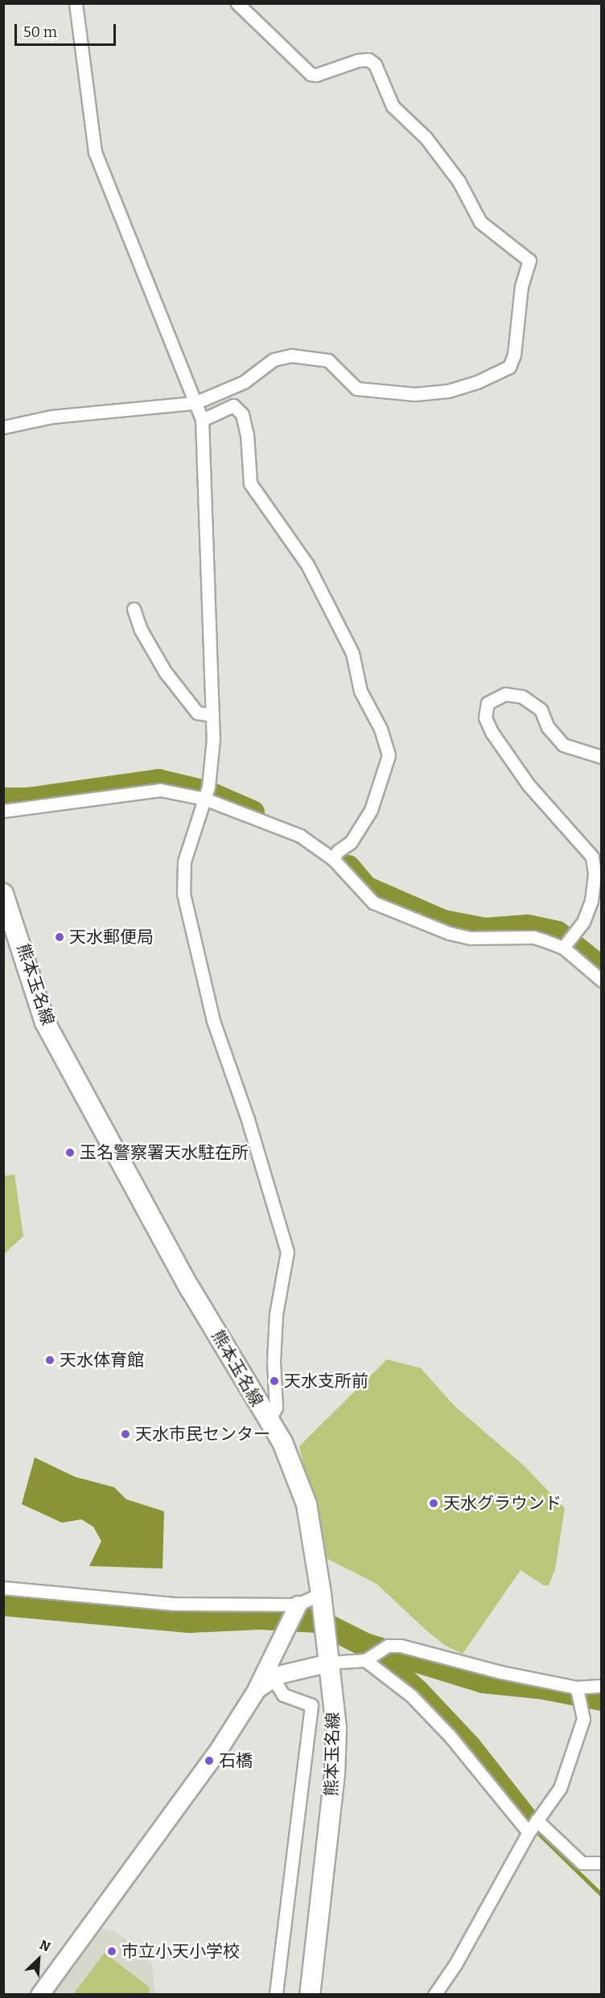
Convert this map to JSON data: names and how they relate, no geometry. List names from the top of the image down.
{
  "streets": {
    "main road": ["熊本玉名線"]
  },
  "places": [
    "天水郵便局",
    "玉名警察署天水駐在所",
    "天水体育館",
    "天水支所前",
    "天水市民センター",
    "天水グラウンド",
    "石橋",
    "市立小天小学校"
  ],
  "scale_bar": "50 m",
  "north": "top right"
}
